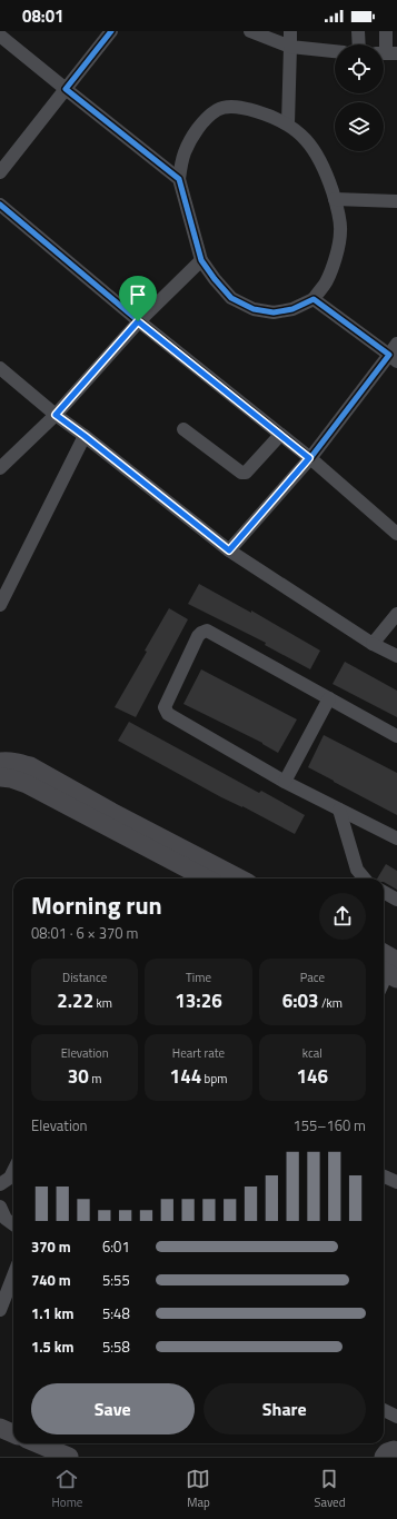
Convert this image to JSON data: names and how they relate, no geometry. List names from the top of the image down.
{
  "page": {
    "status": "08:01",
    "heading": ["Morning run", "08:01 · 6 × 370 m"],
    "stats": [
      ["Distance", "2.22 km"],
      ["Time", "13:26"],
      ["Pace", "6:03 /km"],
      ["Elevation", "30 m"],
      ["Heart rate", "144 bpm"],
      ["kcal", "146"]
    ],
    "chart": ["Elevation", "155–160 m"],
    "list": [
      {
        "name": "370 m",
        "note": "6:01"
      },
      {
        "name": "740 m",
        "note": "5:55"
      },
      {
        "name": "1.1 km",
        "note": "5:48"
      },
      {
        "name": "1.5 km",
        "note": "5:58"
      }
    ],
    "buttons": ["Save", "Share"],
    "tabs": ["Home", "Map", "Saved"]
  }
}
